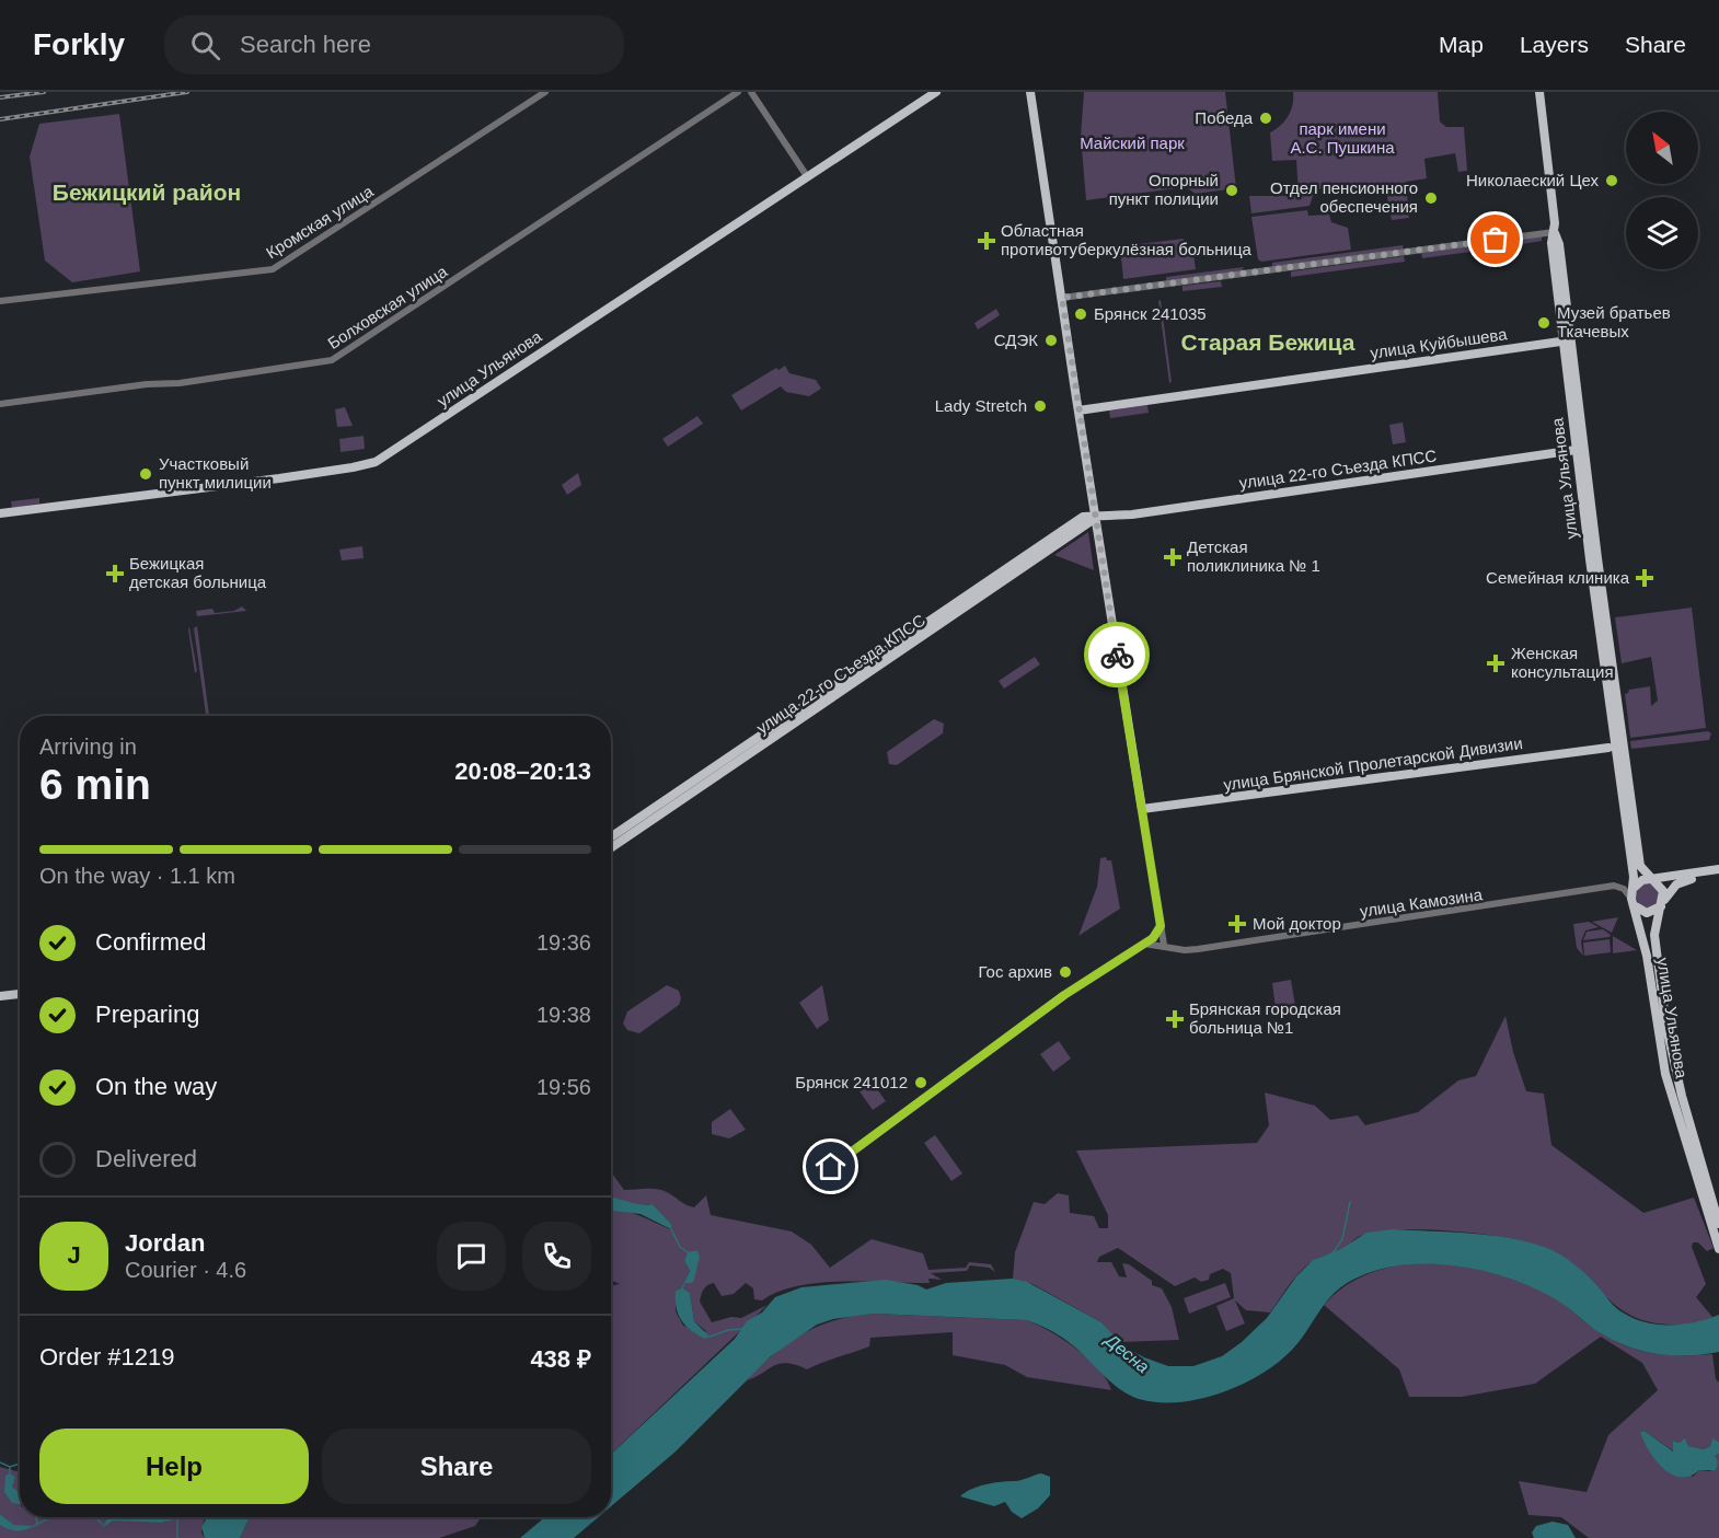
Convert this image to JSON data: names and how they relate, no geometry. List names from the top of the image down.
{
  "streets": {
    "main road": [
      "улица Куйбышева",
      "улица Ульянова",
      "улица 22-го Съезда КПСС",
      "улица Брянской Пролетарской Дивизии"
    ],
    "street": ["Кромская улица", "Болховская улица", "улица Камозина"]
  },
  "crossings": [
    ["улица Куйбышева", "улица Ульянова"],
    ["улица Ульянова", "улица 22-го Съезда КПСС"],
    ["улица Ульянова", "улица Камозина"]
  ],
  "districts": ["Бежицкий район", "Cтарая Бежица"],
  "water": ["Десна"],
  "parks": ["парк имени А.С. Пушкина", "Майский парк"],
  "places": {
    "other": [
      "Победа",
      "Николаеский Цех",
      "Опорный пункт полиции",
      "Отдел пенсионного обеспечения",
      "Брянск 241035",
      "Музей братьев Ткачевых",
      "СДЭК",
      "Lady Stretch",
      "Участковый пункт милиции",
      "Гос архив",
      "Брянск 241012"
    ],
    "health": [
      "Областная противотуберкулёзная больница",
      "Детская поликлиника № 1",
      "Бежицкая детская больница",
      "Семейная клиника",
      "Женская консультация",
      "Мой доктор",
      "Брянская городская больница №1"
    ]
  },
  "north": "top left",
  "page": {
    "header": "Forkly",
    "search": "Search here",
    "nav": ["Map", "Layers", "Share"],
    "heading": ["6 min", "Arriving in", "20:08–20:13"],
    "panel": [
      "Jordan",
      "Courier · 4.6",
      "Order #1219",
      "438 ₽"
    ],
    "bar": "On the way · 1.1 km",
    "list": [
      ["Confirmed", "19:36"],
      ["Preparing", "19:38"],
      ["On the way", "19:56"],
      "Delivered"
    ],
    "round": "J",
    "buttons": ["Help", "Share"]
  }
}
